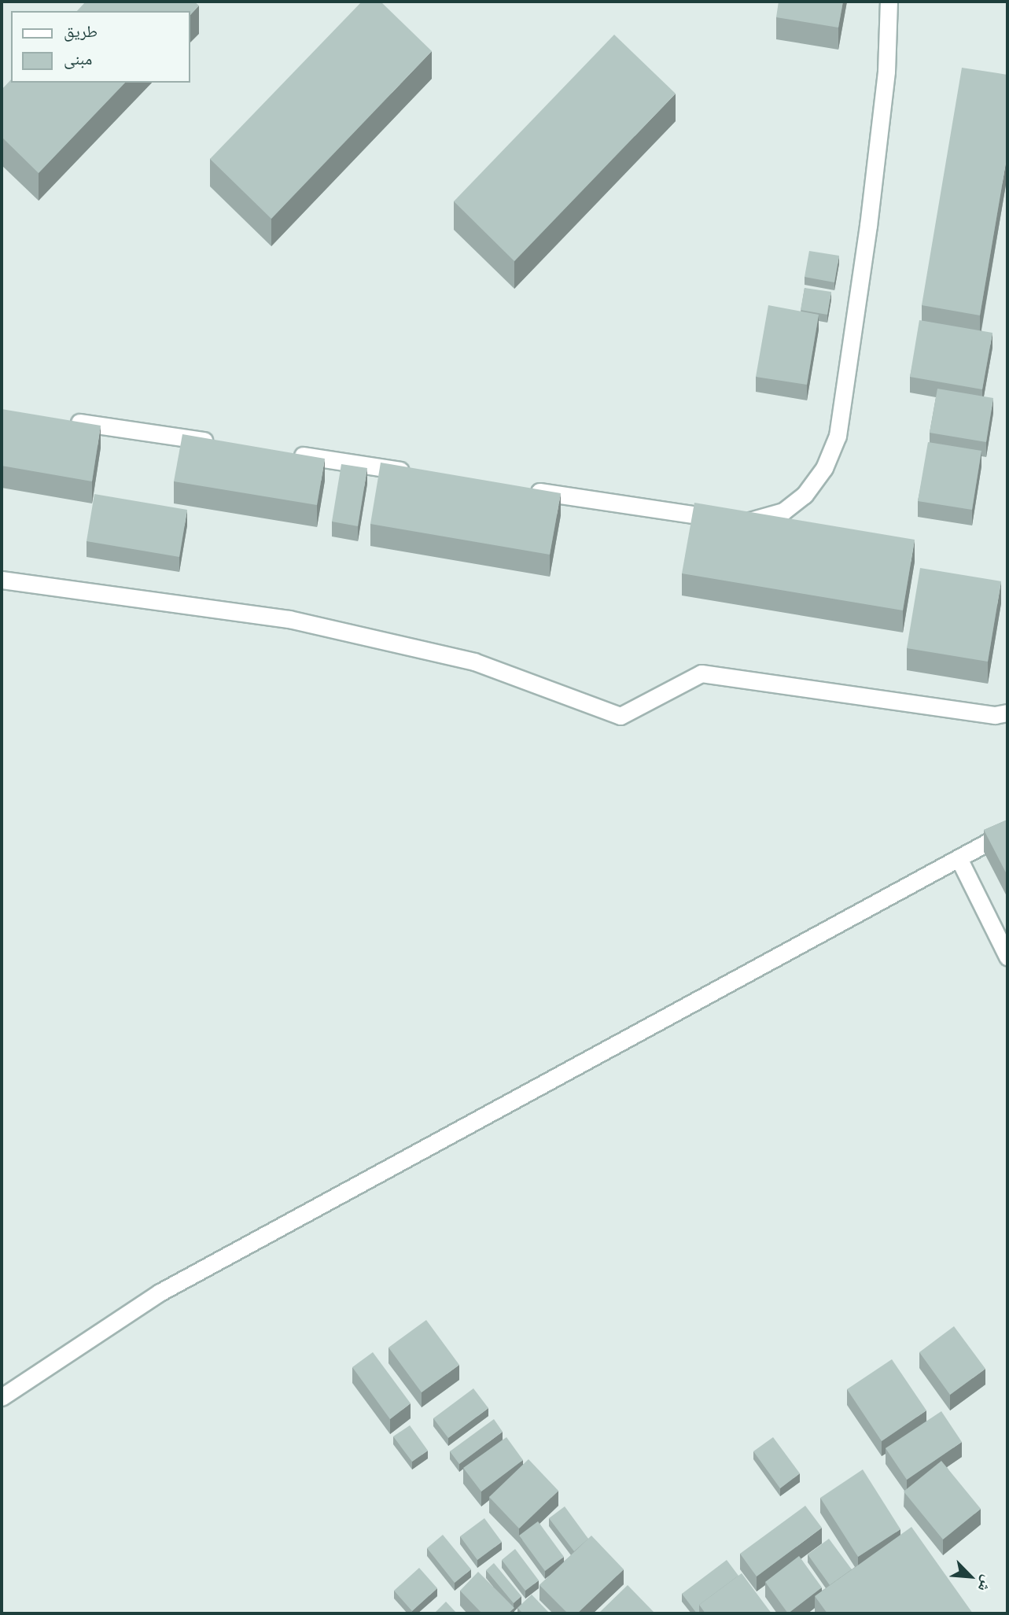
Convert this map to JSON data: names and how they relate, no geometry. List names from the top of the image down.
{
  "legend": ["طريق", "مبنى"],
  "north": "bottom right"
}
